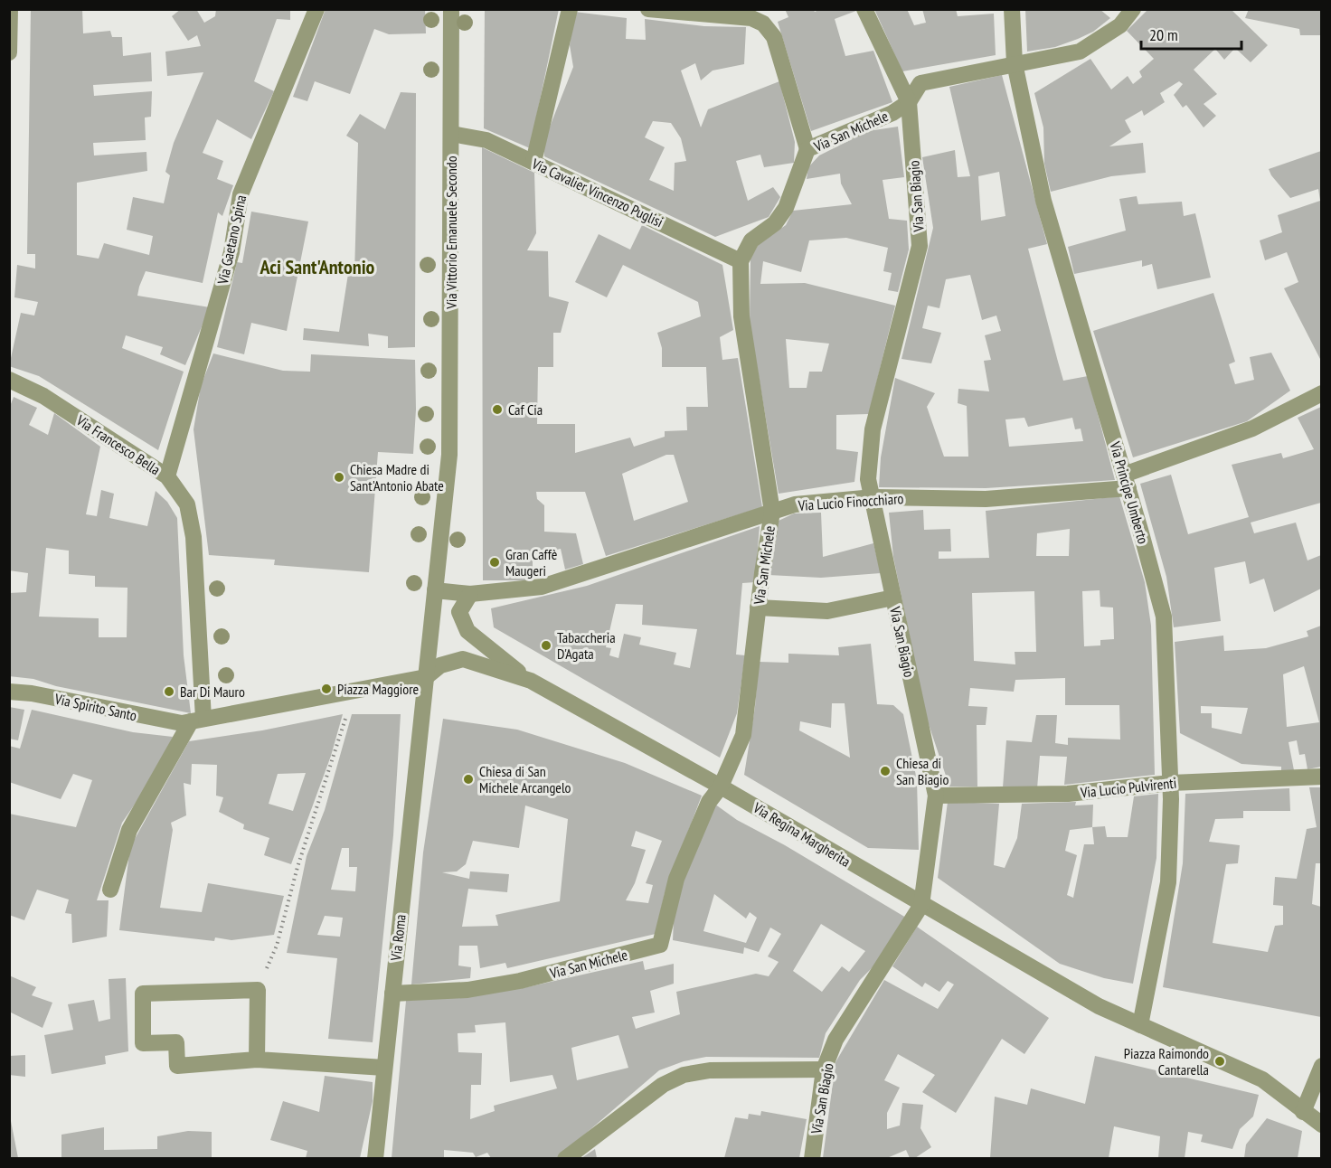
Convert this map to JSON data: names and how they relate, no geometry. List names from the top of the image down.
{
  "streets": {
    "street": [
      "Via San Michele",
      "Via Cavalier Vincenzo Puglisi",
      "Via San Biagio",
      "Via Vittorio Emanuele Secondo",
      "Via Gaetano Spina",
      "Via Francesco Bella",
      "Via Principe Umberto",
      "Via Lucio Finocchiaro",
      "Via Spirito Santo",
      "Via Lucio Pulvirenti",
      "Via Regina Margherita",
      "Via Roma"
    ]
  },
  "crossings": [
    ["Via San Michele", "Via Cavalier Vincenzo Puglisi"],
    ["Via San Michele", "Via San Biagio"],
    ["Via San Michele", "Via Principe Umberto"],
    ["Via San Michele", "Via Lucio Finocchiaro"],
    ["Via San Michele", "Via Regina Margherita"],
    ["Via San Michele", "Via Roma"],
    ["Via Cavalier Vincenzo Puglisi", "Via Vittorio Emanuele Secondo"],
    ["Via San Biagio", "Via Lucio Finocchiaro"],
    ["Via San Biagio", "Via Lucio Pulvirenti"],
    ["Via San Biagio", "Via Regina Margherita"],
    ["Via Vittorio Emanuele Secondo", "Via Lucio Finocchiaro"],
    ["Via Vittorio Emanuele Secondo", "Via Roma"],
    ["Via Gaetano Spina", "Via Francesco Bella"],
    ["Via Francesco Bella", "Via Spirito Santo"],
    ["Via Principe Umberto", "Via Lucio Finocchiaro"],
    ["Via Principe Umberto", "Via Lucio Pulvirenti"],
    ["Via Principe Umberto", "Via Regina Margherita"],
    ["Via Lucio Finocchiaro", "Via Roma"],
    ["Via Regina Margherita", "Via Roma"]
  ],
  "districts": ["Aci Sant'Antonio"],
  "places": [
    "Caf Cia",
    "Chiesa Madre di Sant'Antonio Abate",
    "Gran Caffè Maugeri",
    "Tabaccheria D'Agata",
    "Piazza Maggiore",
    "Bar Di Mauro",
    "Chiesa di San Biagio",
    "Chiesa di San Michele Arcangelo",
    "Piazza Raimondo Cantarella"
  ],
  "scale_bar": "20 m"
}
